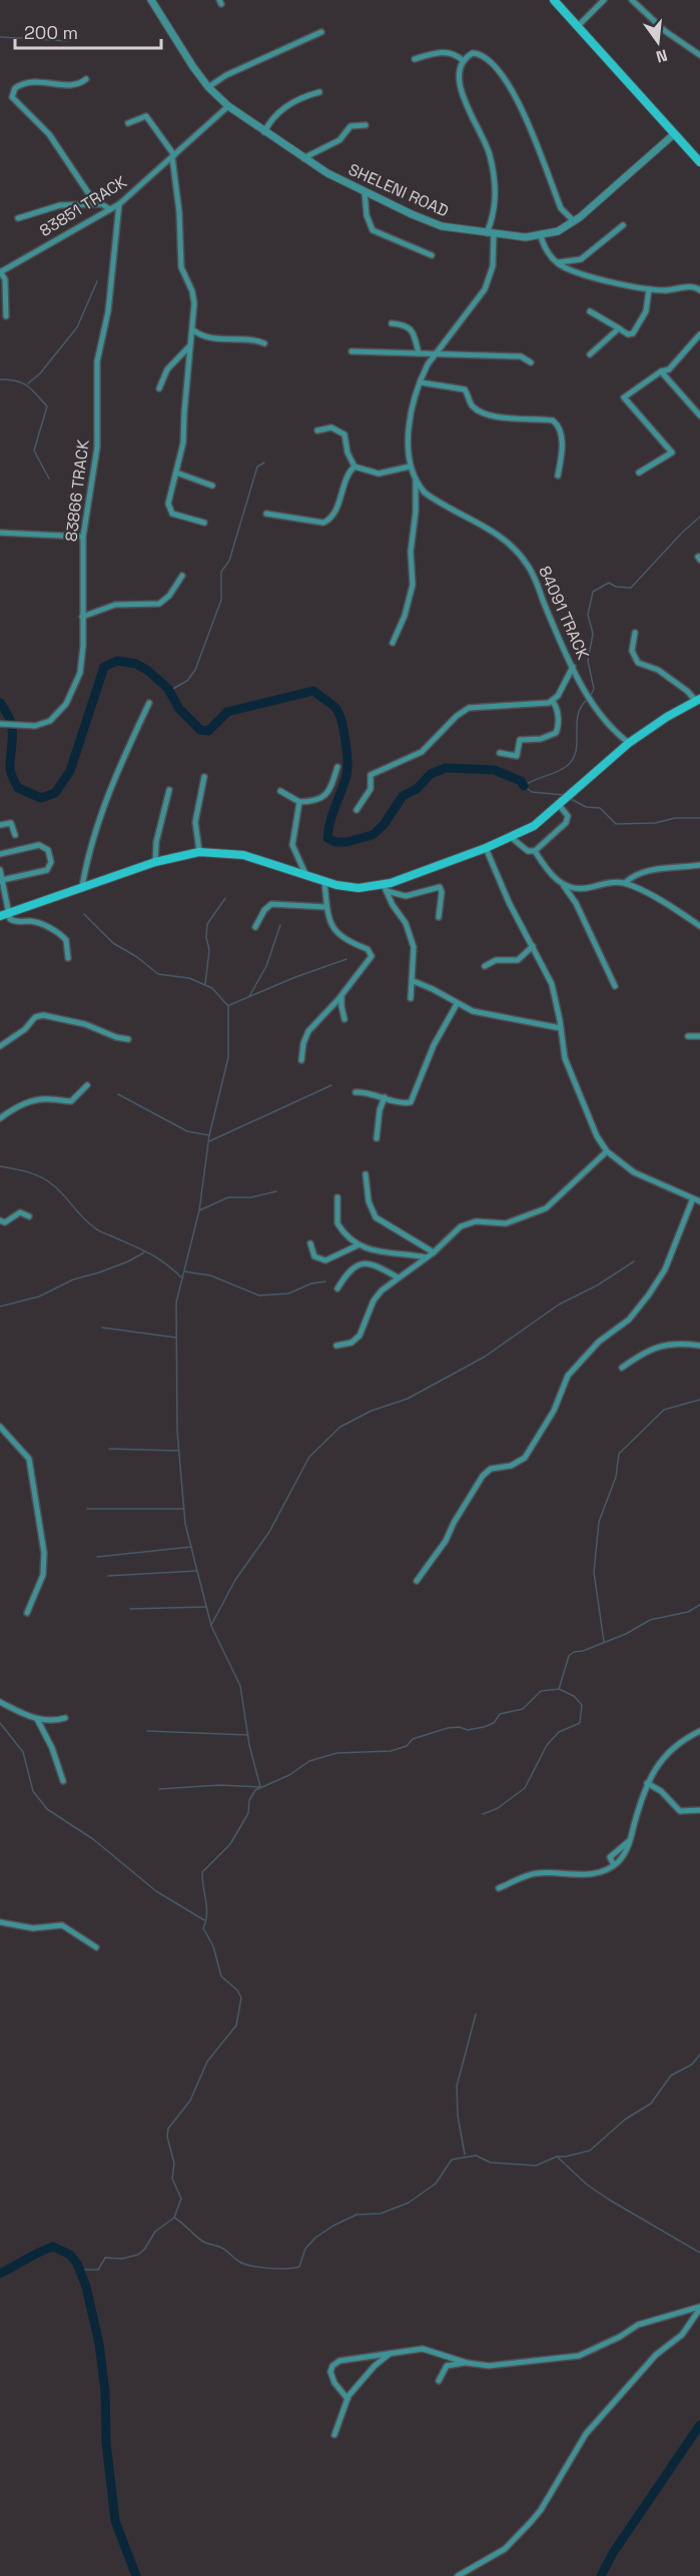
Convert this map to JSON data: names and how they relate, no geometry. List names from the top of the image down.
{
  "streets": {
    "street": [
      "SHELENI ROAD",
      "83851 TRACK",
      "83866 TRACK",
      "84091 TRACK"
    ]
  },
  "crossings": [
    ["SHELENI ROAD", "83851 TRACK"],
    ["SHELENI ROAD", "84091 TRACK"],
    ["83851 TRACK", "83866 TRACK"]
  ],
  "scale_bar": "200 m",
  "north": "bottom"
}
